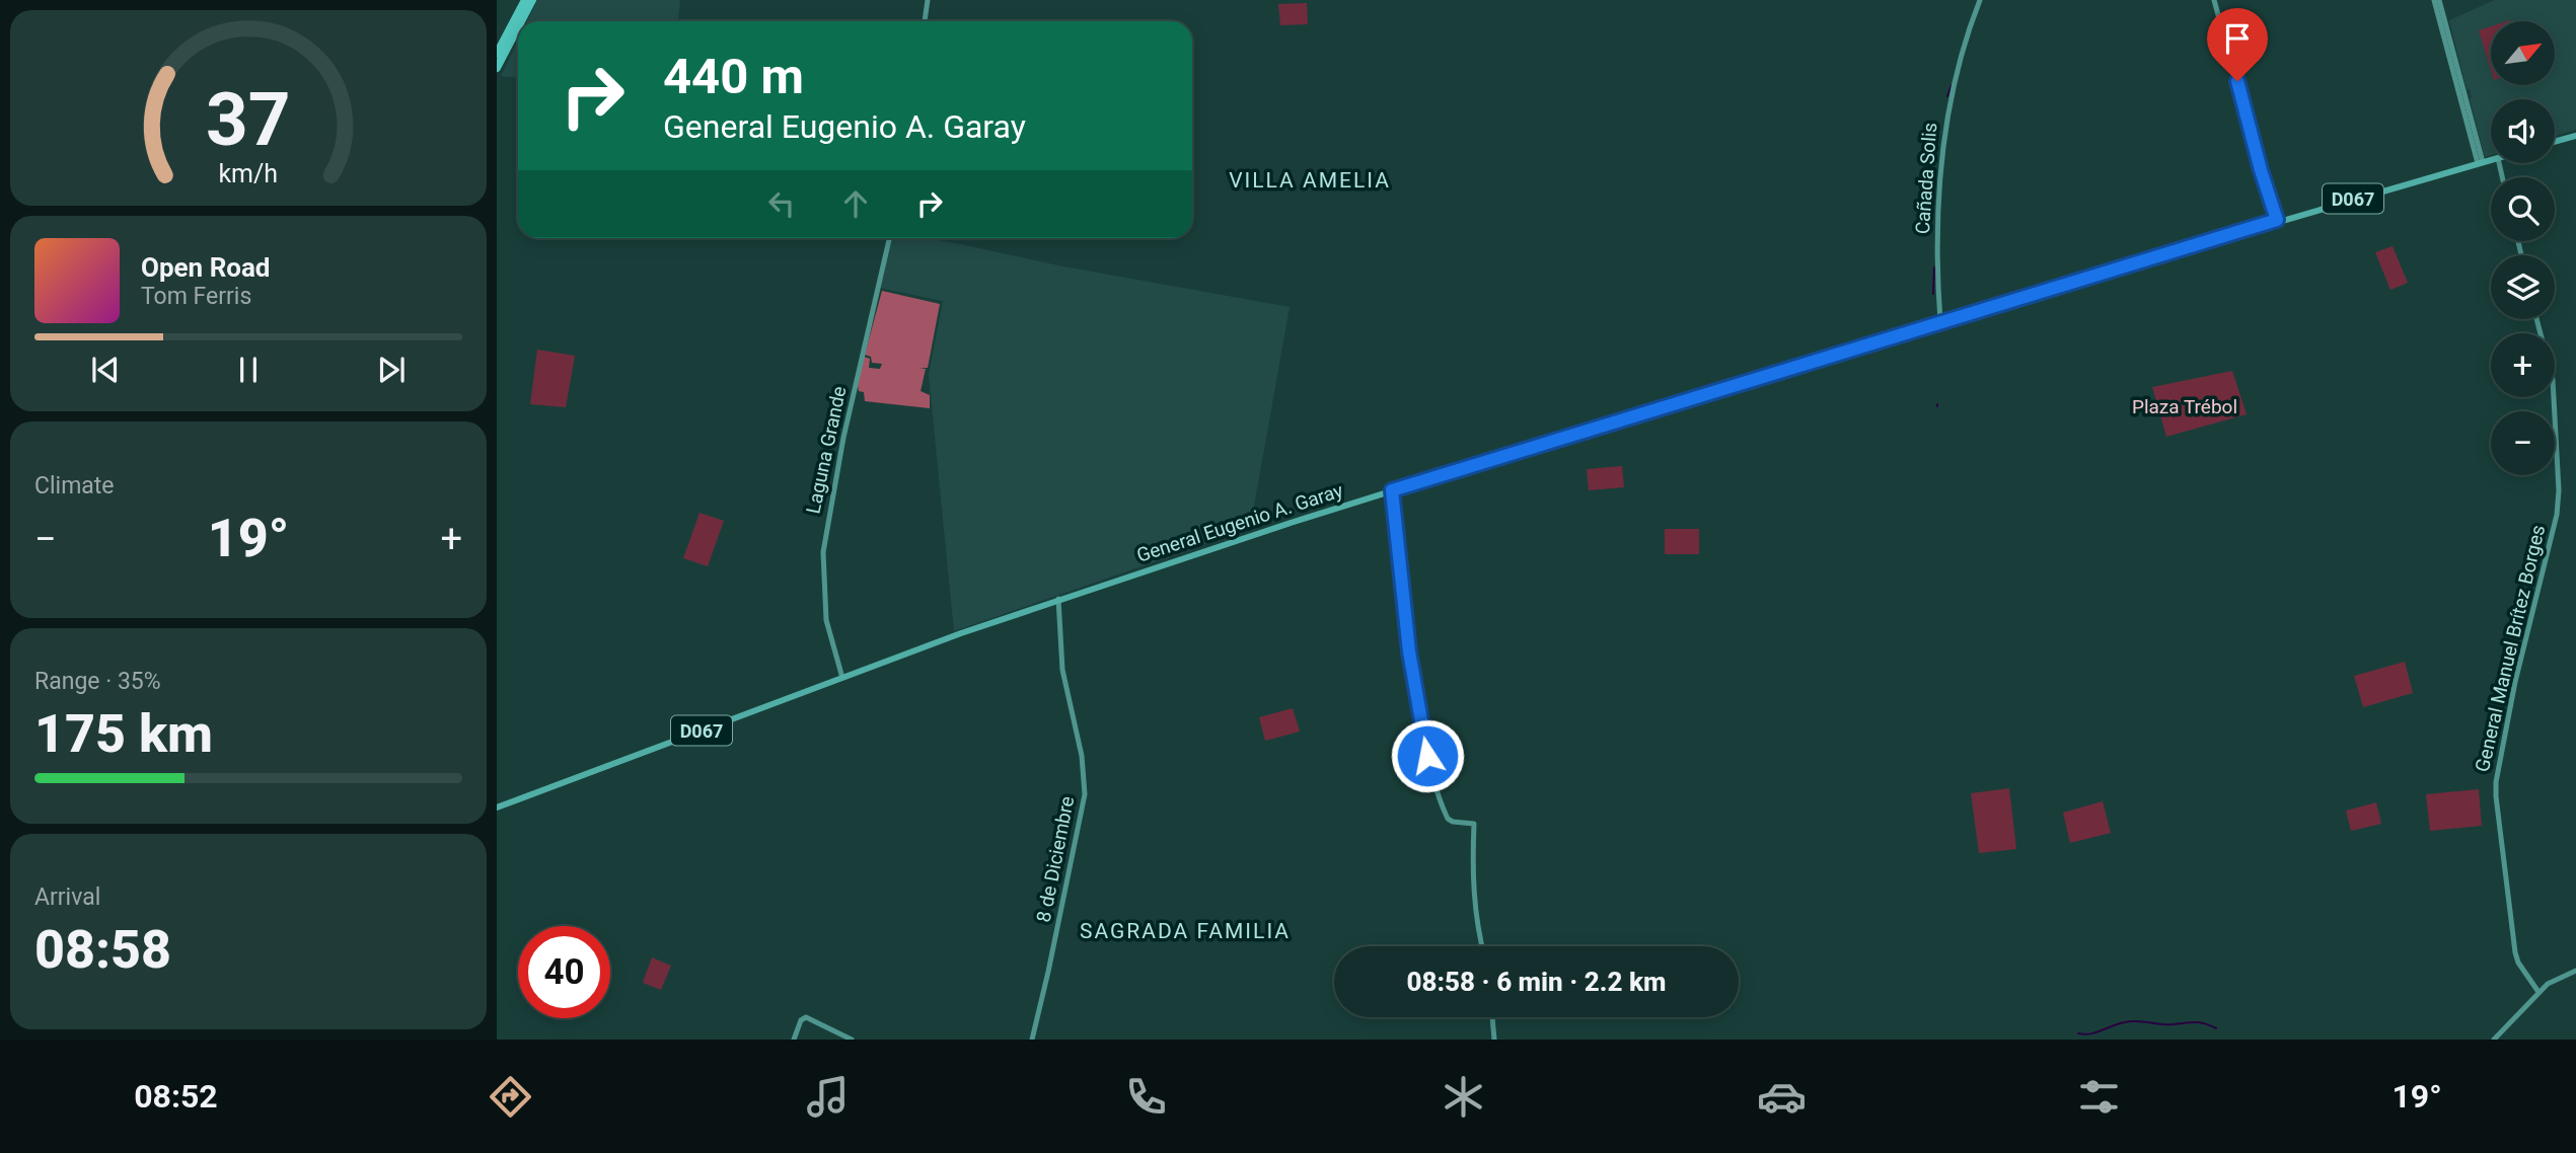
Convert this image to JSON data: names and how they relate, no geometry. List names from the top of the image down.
{
  "streets": {
    "main road": ["D067", "General Eugenio A. Garay"],
    "street": [
      "Cañada Solis",
      "Laguna Grande",
      "General Manuel Brítez Borges",
      "8 de Diciembre"
    ]
  },
  "crossings": [
    ["Cañada Solis", "D067"],
    ["Cañada Solis", "General Eugenio A. Garay"],
    ["D067", "General Eugenio A. Garay"],
    ["Laguna Grande", "General Eugenio A. Garay"],
    ["General Eugenio A. Garay", "8 de Diciembre"]
  ],
  "districts": ["VILLA AMELIA", "SAGRADA FAMILIA"],
  "parks": ["Plaza Trébol"],
  "north": "top right",
  "page": {
    "map_buttons": ["+", "−"],
    "turn": ["440 m", "General Eugenio A. Garay"],
    "song": ["Open Road", "Tom Ferris"],
    "tile": [
      "Climate",
      ["Range · 35%", "175 km"],
      ["Arrival", "08:58"]
    ],
    "heat": ["−", "19°", "+"],
    "limit": "40",
    "trip": "08:58 · 6 min · 2.2 km",
    "tabs": ["08:52", "19°"],
    "gauge": ["37", "km/h"]
  }
}
